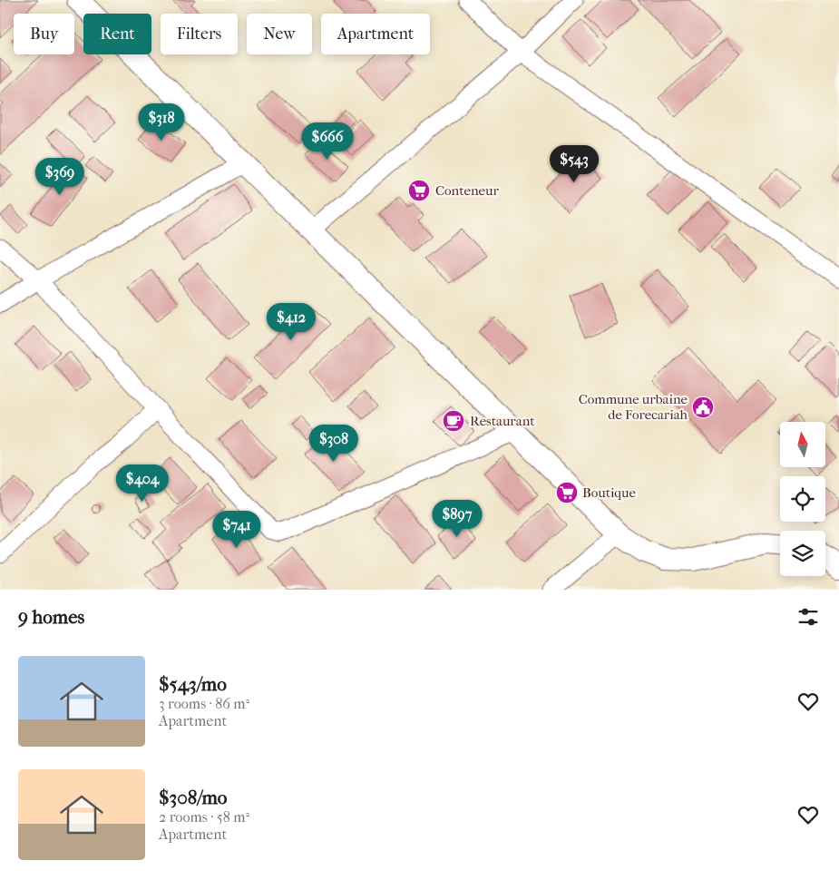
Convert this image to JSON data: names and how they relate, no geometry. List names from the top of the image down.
{
  "places": {
    "supermarket": ["Conteneur", "Boutique"],
    "public building": ["Commune urbaine de Forecariah"],
    "cafe": ["Restaurant"]
  },
  "north": "top",
  "page": {
    "chip": [
      "Buy",
      "Rent",
      "Filters",
      "New",
      "Apartment"
    ],
    "price": [
      "$318",
      "$666",
      "$543",
      "$369",
      "$412",
      "$308",
      "$404",
      "$897",
      "$741"
    ],
    "heading": "9 homes",
    "list": [
      {
        "name": "$543/mo",
        "note": "3 rooms · 86 m² · Apartment"
      },
      {
        "name": "$308/mo",
        "note": "2 rooms · 58 m² · Apartment"
      }
    ]
  }
}
